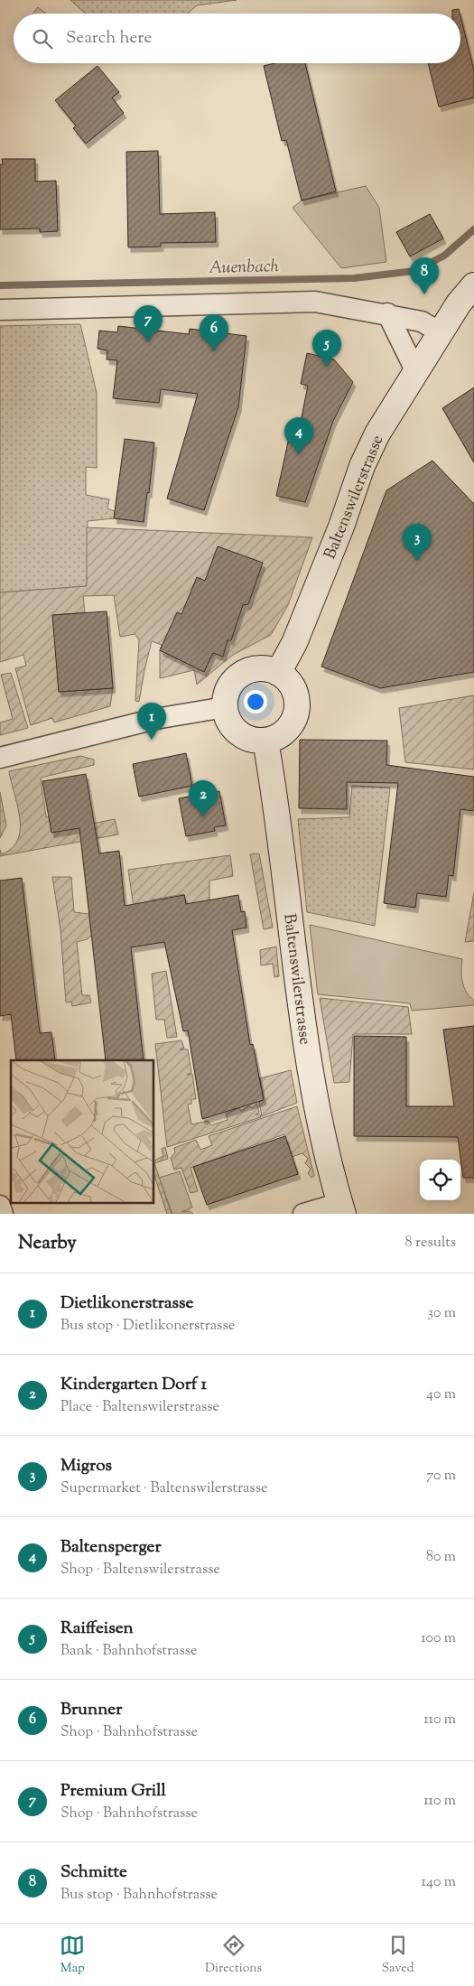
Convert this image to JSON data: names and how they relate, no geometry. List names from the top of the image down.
{
  "streets": {
    "main road": ["Baltenswilerstrasse"]
  },
  "water": ["Auenbach"],
  "page": {
    "search": "Search here",
    "pins": [
      "8",
      "7",
      "6",
      "5",
      "4",
      "3",
      "1",
      "2"
    ],
    "heading": ["Nearby", "8 results"],
    "list": [
      {
        "mark": "1",
        "name": "Dietlikonerstrasse",
        "note": "Bus stop · Dietlikonerstrasse",
        "value": "30 m"
      },
      {
        "mark": "2",
        "name": "Kindergarten Dorf 1",
        "note": "Place · Baltenswilerstrasse",
        "value": "40 m"
      },
      {
        "mark": "3",
        "name": "Migros",
        "note": "Supermarket · Baltenswilerstrasse",
        "value": "70 m"
      },
      {
        "mark": "4",
        "name": "Baltensperger",
        "note": "Shop · Baltenswilerstrasse",
        "value": "80 m"
      },
      {
        "mark": "5",
        "name": "Raiffeisen",
        "note": "Bank · Bahnhofstrasse",
        "value": "100 m"
      },
      {
        "mark": "6",
        "name": "Brunner",
        "note": "Shop · Bahnhofstrasse",
        "value": "110 m"
      },
      {
        "mark": "7",
        "name": "Premium Grill",
        "note": "Shop · Bahnhofstrasse",
        "value": "110 m"
      },
      {
        "mark": "8",
        "name": "Schmitte",
        "note": "Bus stop · Bahnhofstrasse",
        "value": "140 m"
      }
    ],
    "nav": ["Map", "Directions", "Saved"]
  }
}
